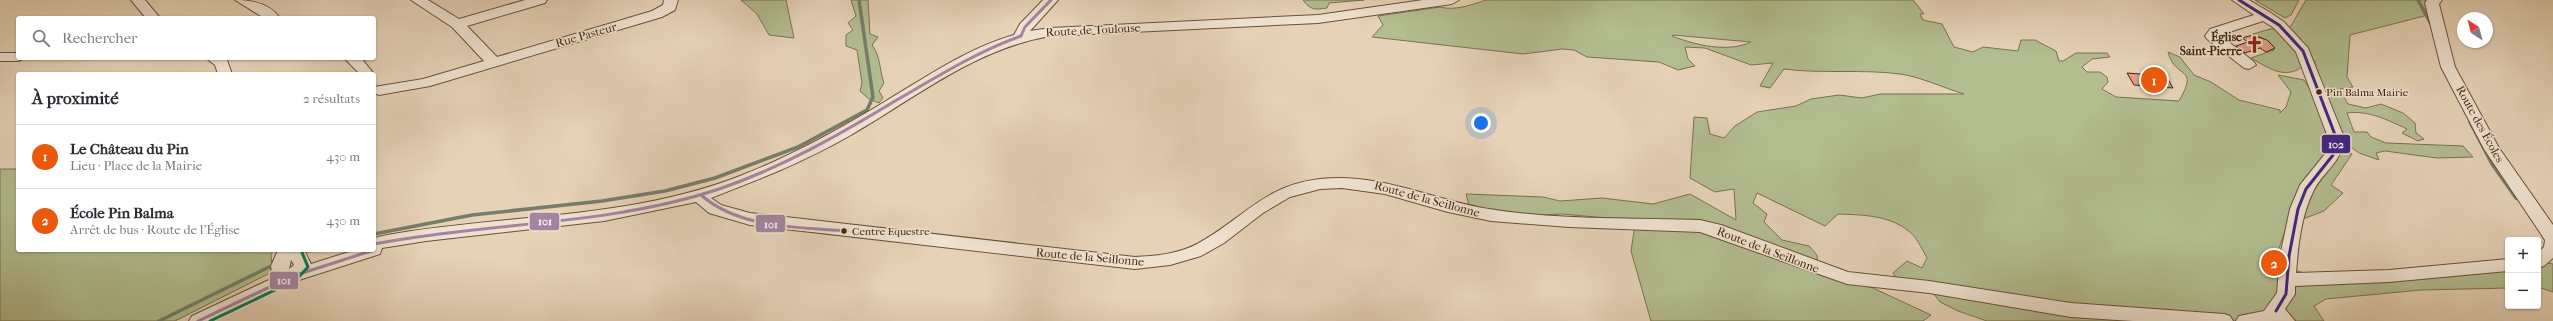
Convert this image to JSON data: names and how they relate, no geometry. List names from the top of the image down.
{
  "streets": {
    "street": [
      "Route de Toulouse",
      "Rue Pasteur",
      "Route des Écoles",
      "Route de la Seillonne"
    ]
  },
  "crossings": [
    ["Route de Toulouse", "Route de la Seillonne"]
  ],
  "places": {
    "church": ["Église Saint-Pierre"],
    "other": ["Pin Balma Mairie", "Centre Equestre"]
  },
  "lines": ["transit line 101", "transit line 102"],
  "north": "top left",
  "page": {
    "search": "Rechercher",
    "pins": ["1", "2"],
    "heading": ["À proximité", "2 résultats"],
    "list": [
      {
        "mark": "1",
        "name": "Le Château du Pin",
        "note": "Lieu · Place de la Mairie",
        "value": "430 m"
      },
      {
        "mark": "2",
        "name": "École Pin Balma",
        "note": "Arrêt de bus · Route de l'Église",
        "value": "430 m"
      }
    ],
    "map_buttons": ["+", "−"]
  }
}
